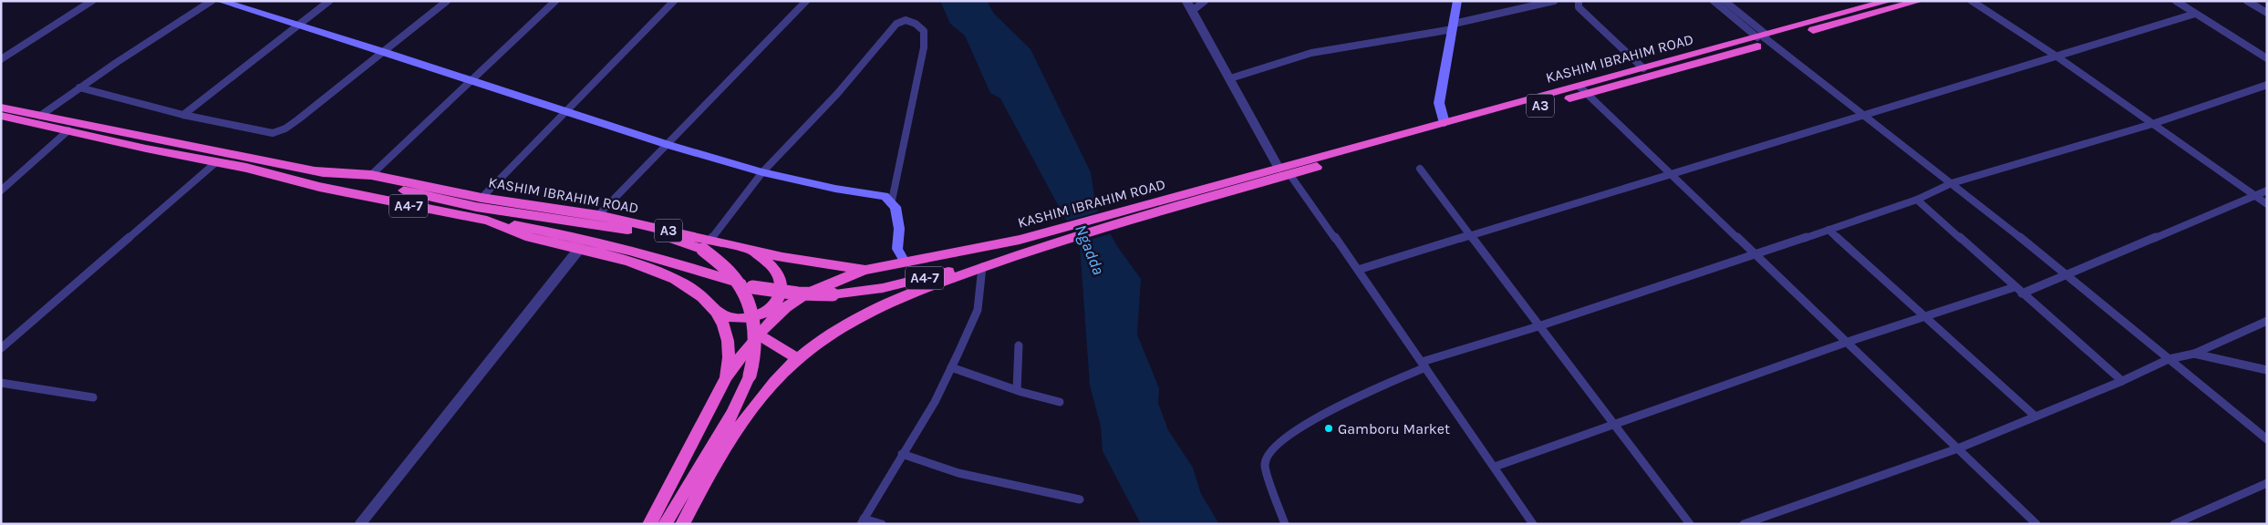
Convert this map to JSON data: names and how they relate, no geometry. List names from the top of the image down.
{
  "streets": {
    "highway": ["KASHIM IBRAHIM ROAD", "A3", "A4-7"]
  },
  "crossings": [
    ["KASHIM IBRAHIM ROAD", "A3"],
    ["KASHIM IBRAHIM ROAD", "A4-7"],
    ["A3", "A4-7"]
  ],
  "water": ["Ngadda"],
  "places": ["Gamboru Market"]
}
